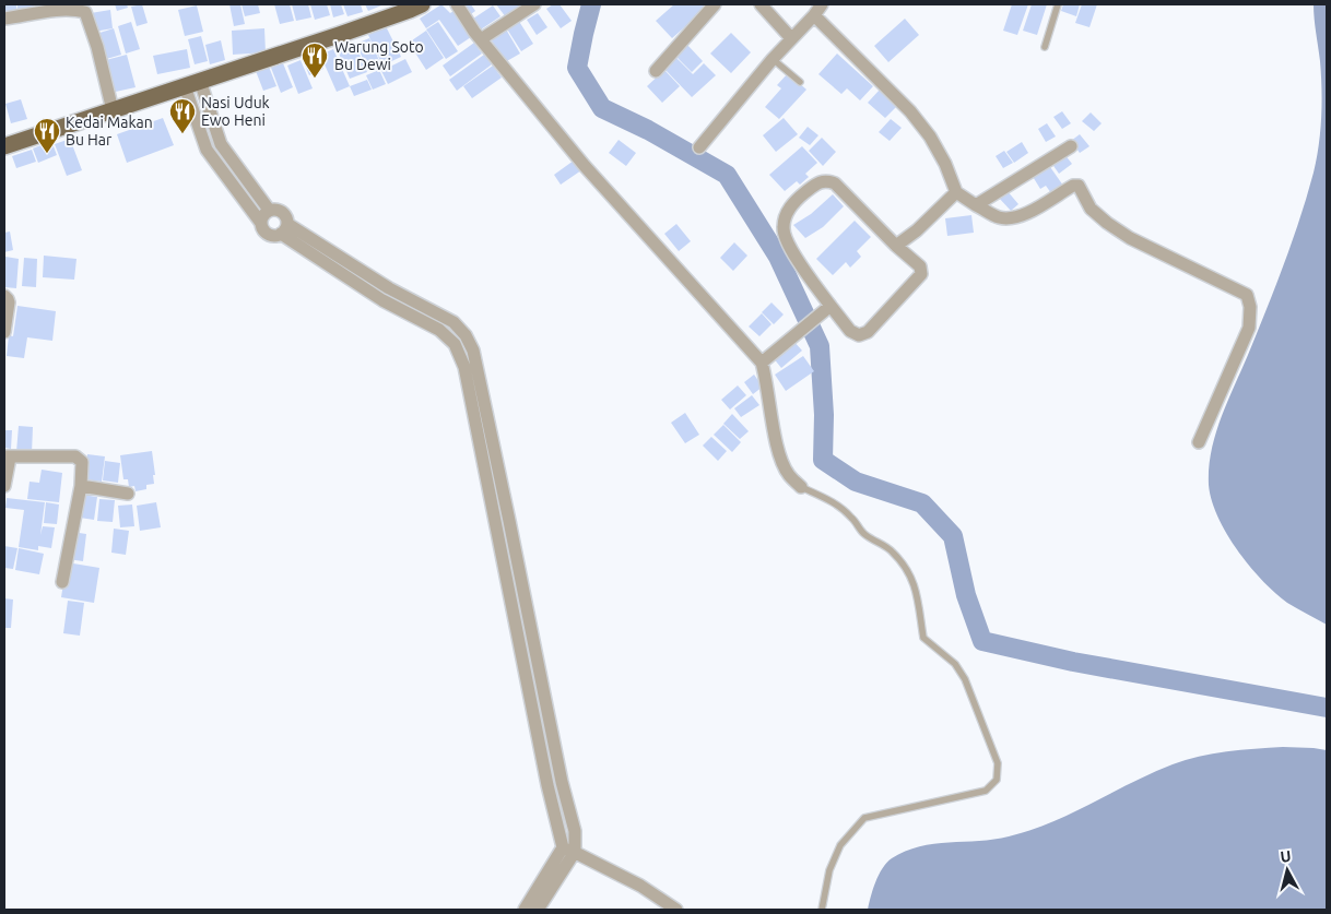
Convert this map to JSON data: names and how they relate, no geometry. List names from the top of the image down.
{
  "places": {
    "restaurant": ["Warung Soto Bu Dewi", "Nasi Uduk Ewo Heni", "Kedai Makan Bu Har"]
  },
  "north": "top"
}
